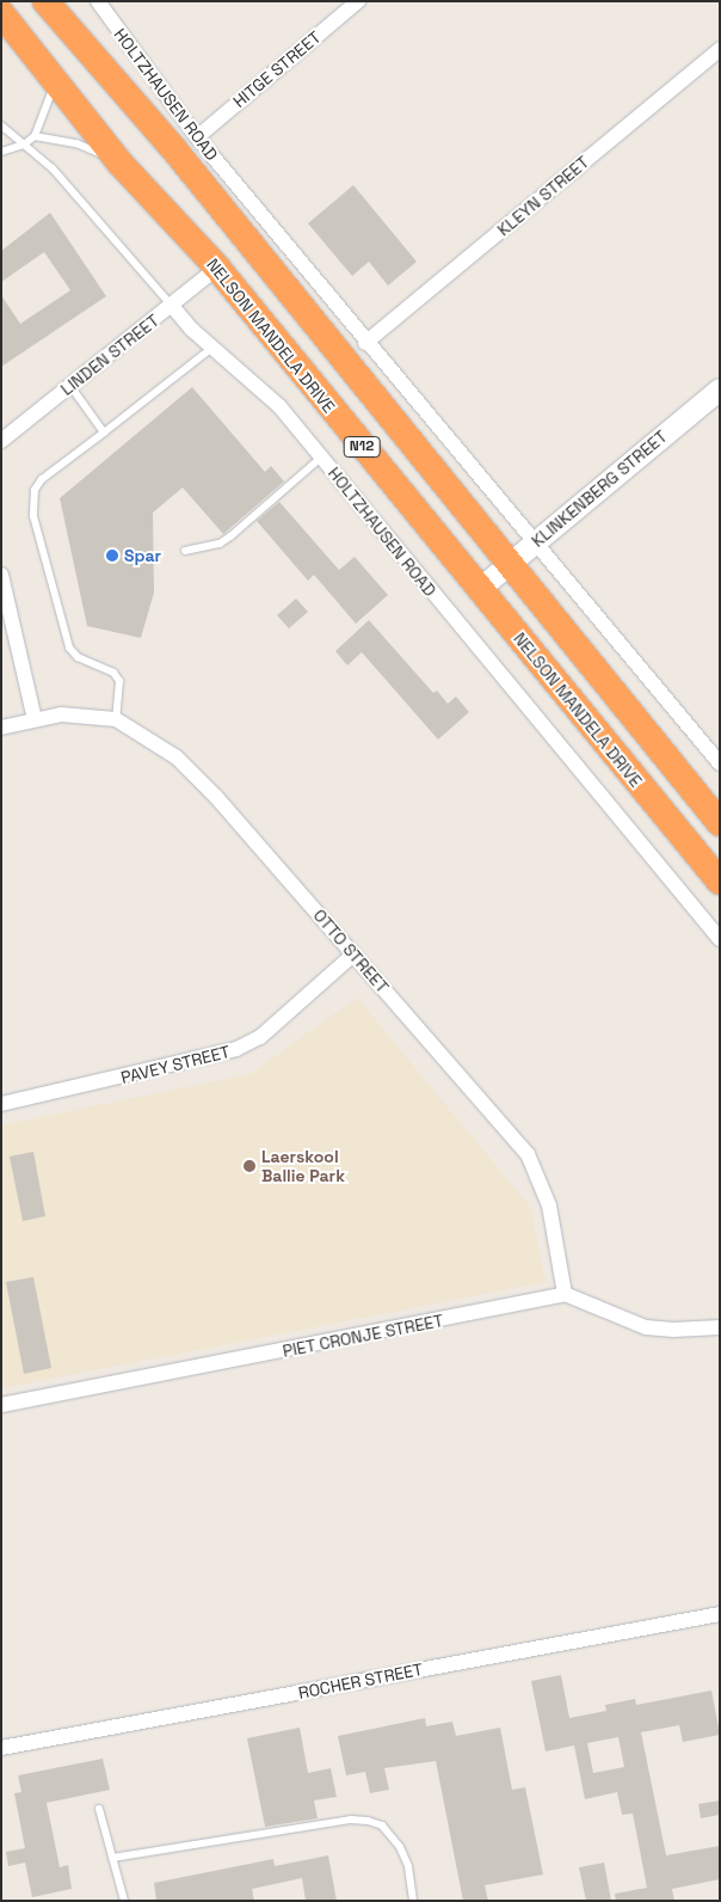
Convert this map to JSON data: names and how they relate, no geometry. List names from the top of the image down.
{
  "streets": {
    "highway": ["NELSON MANDELA DRIVE", "N12"],
    "street": [
      "HITGE STREET",
      "HOLTZHAUSEN ROAD",
      "KLEYN STREET",
      "LINDEN STREET",
      "KLINKENBERG STREET",
      "OTTO STREET",
      "PAVEY STREET",
      "PIET CRONJE STREET",
      "ROCHER STREET"
    ]
  },
  "crossings": [
    ["HITGE STREET", "HOLTZHAUSEN ROAD"],
    ["HOLTZHAUSEN ROAD", "KLEYN STREET"],
    ["HOLTZHAUSEN ROAD", "LINDEN STREET"],
    ["HOLTZHAUSEN ROAD", "KLINKENBERG STREET"],
    ["NELSON MANDELA DRIVE", "LINDEN STREET"],
    ["NELSON MANDELA DRIVE", "KLINKENBERG STREET"],
    ["N12", "KLINKENBERG STREET"],
    ["OTTO STREET", "PAVEY STREET"],
    ["OTTO STREET", "PIET CRONJE STREET"]
  ],
  "places": ["Spar", "Laerskool Ballie Park"]
}
